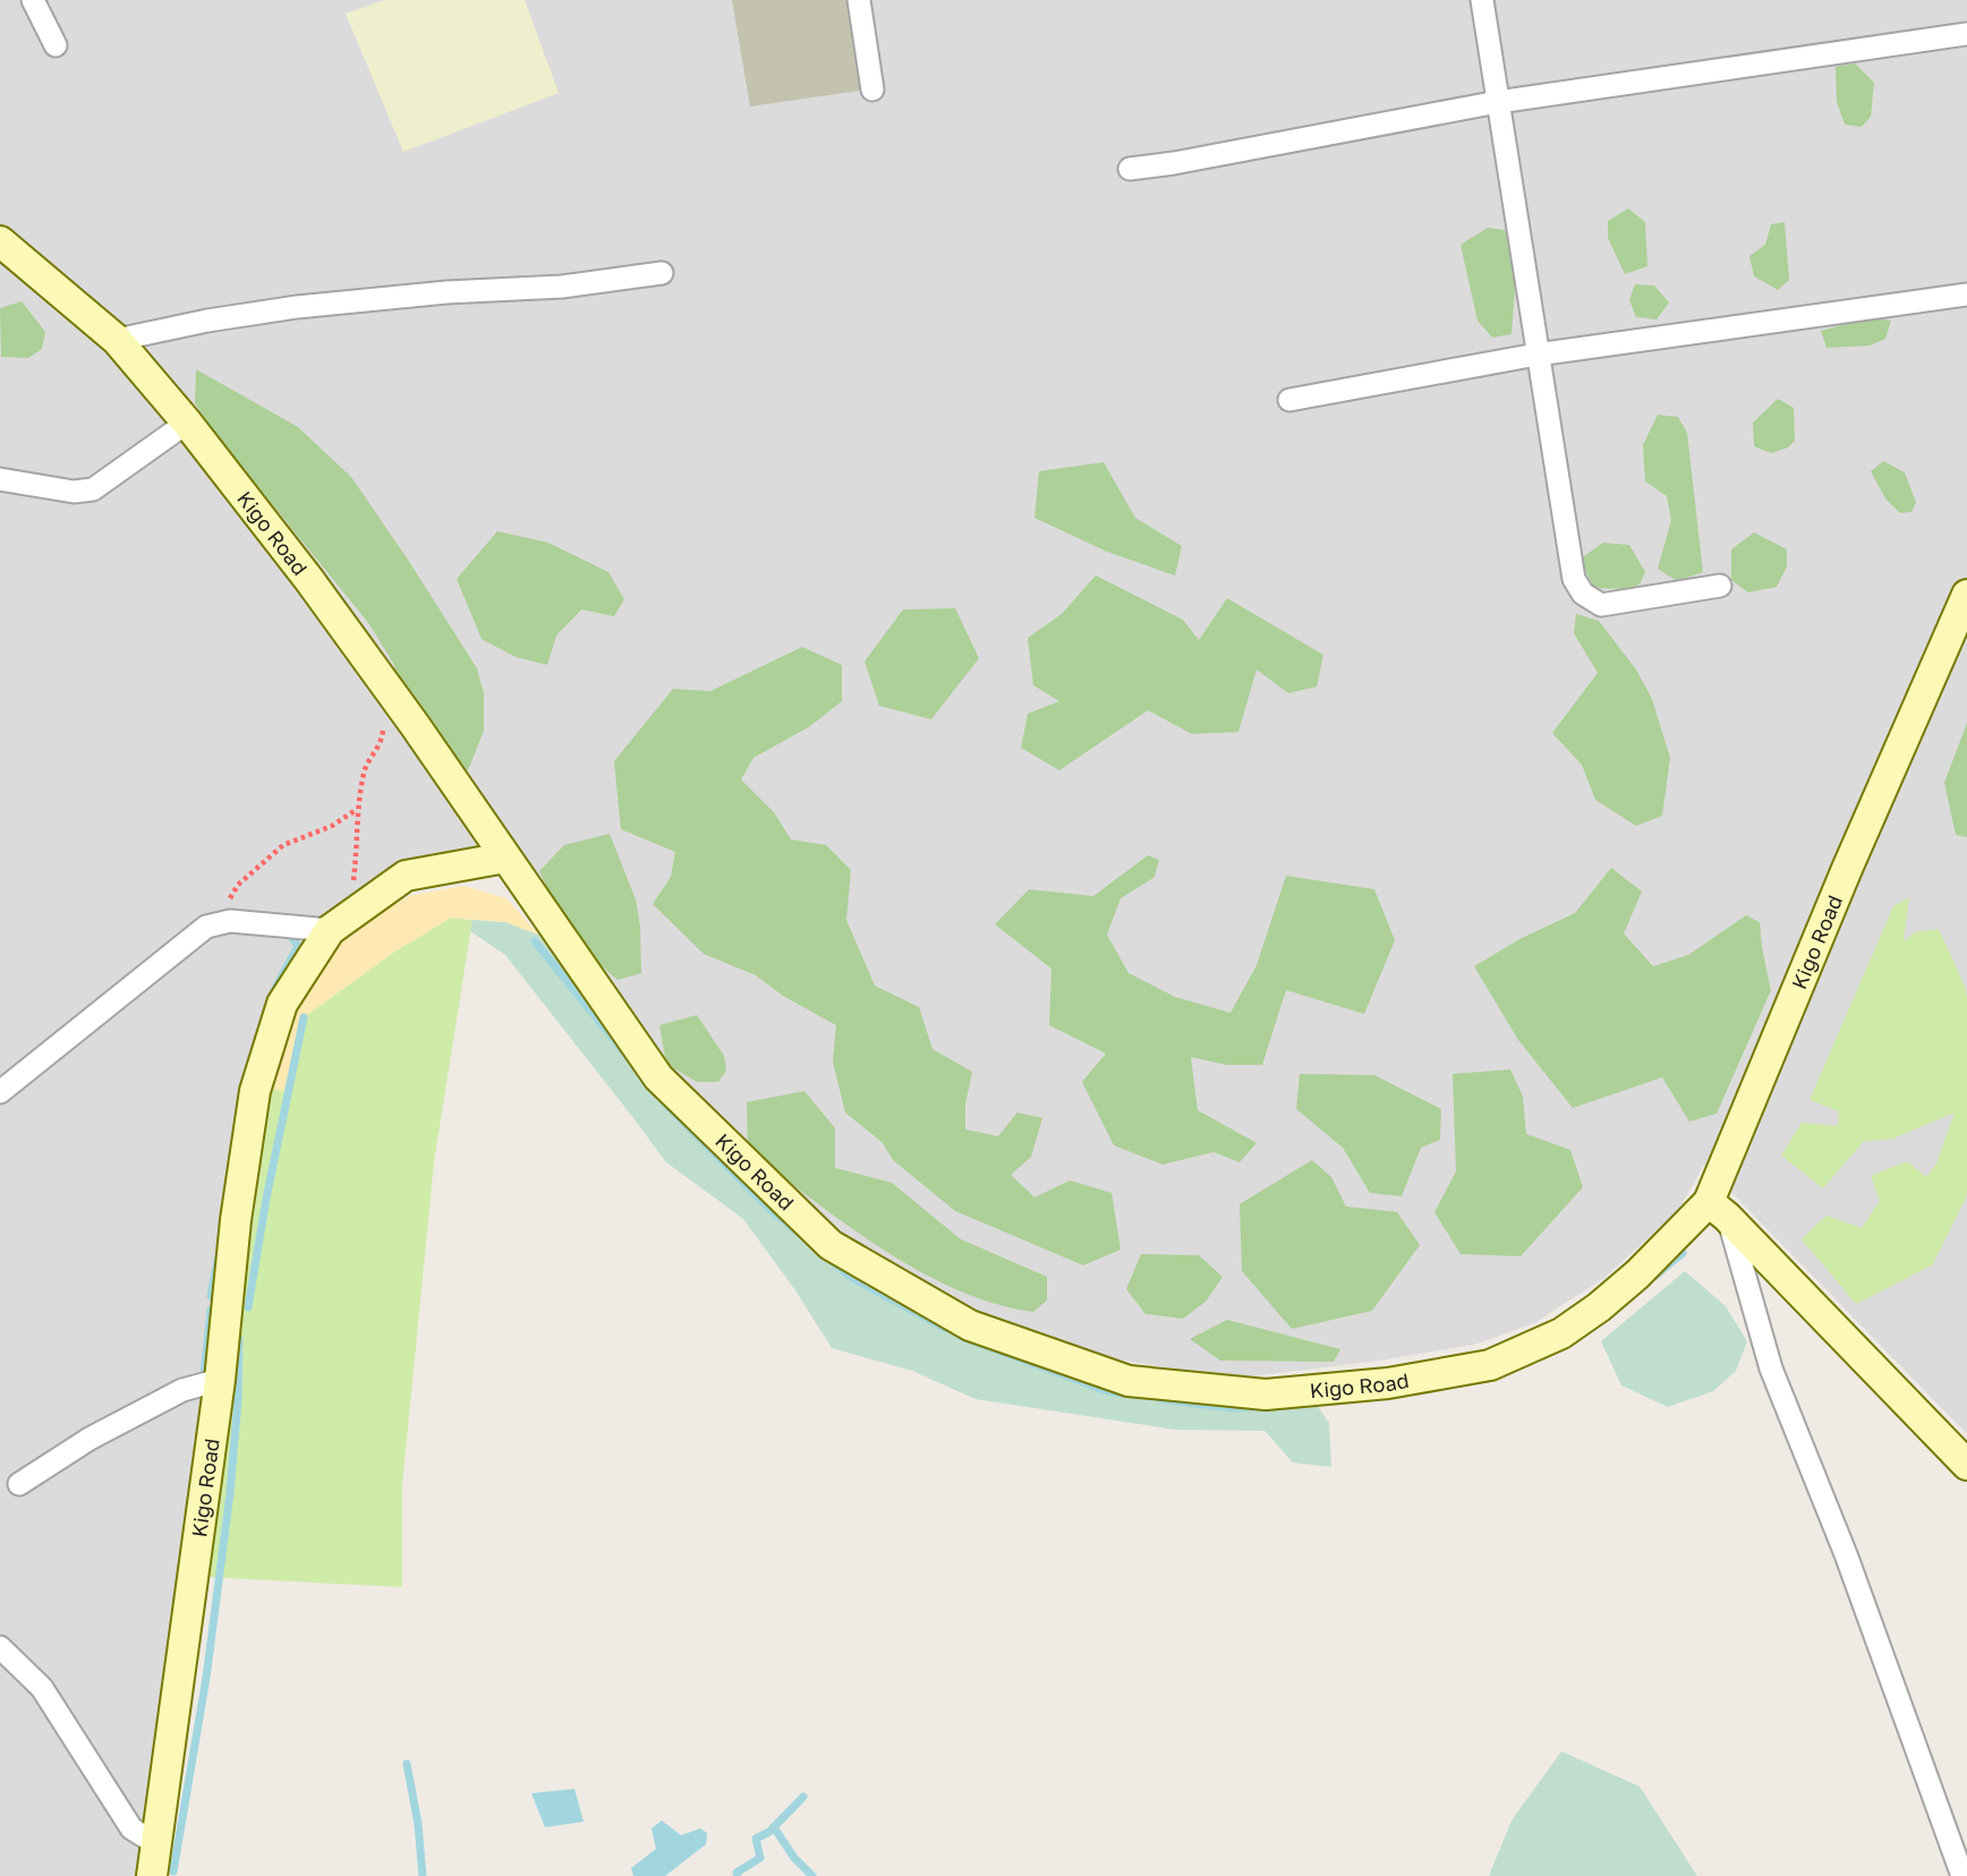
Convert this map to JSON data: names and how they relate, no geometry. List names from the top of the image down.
{
  "streets": {
    "street": ["Kigo Road"]
  }
}
